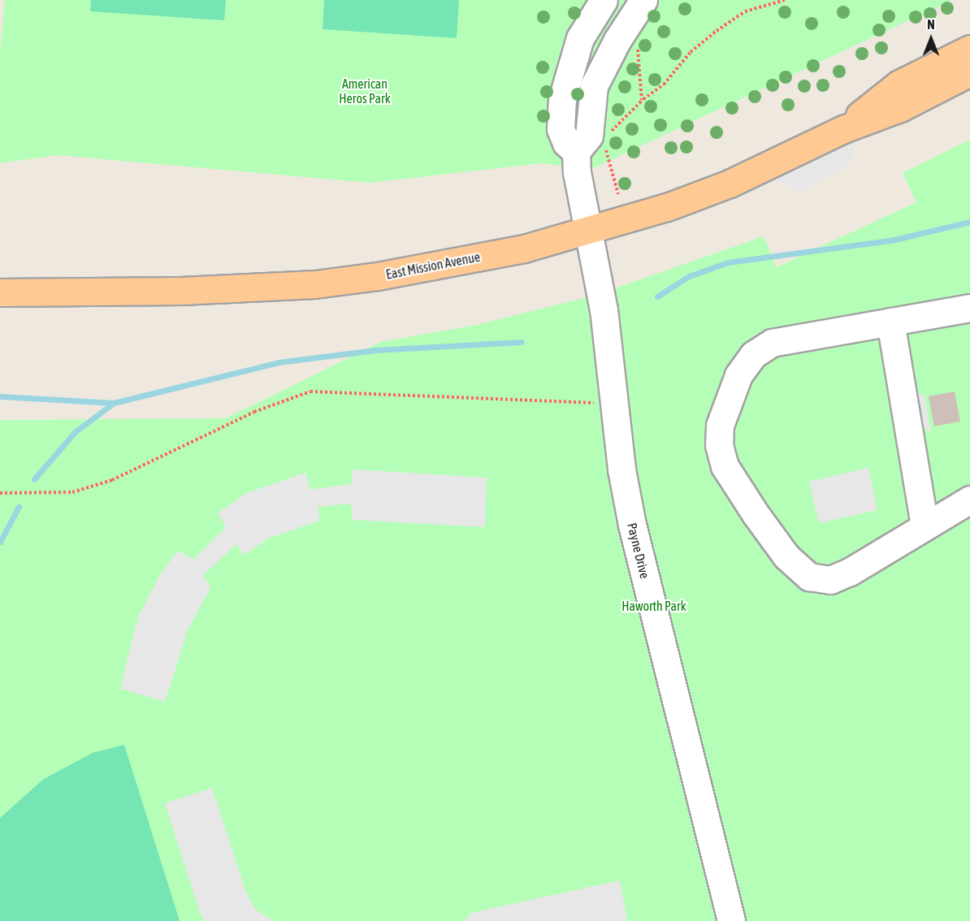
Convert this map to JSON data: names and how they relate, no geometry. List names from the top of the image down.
{
  "streets": {
    "main road": ["East Mission Avenue"],
    "street": ["Payne Drive"]
  },
  "crossings": [
    ["East Mission Avenue", "Payne Drive"]
  ],
  "parks": ["American Heros Park", "Haworth Park"],
  "north": "top"
}
